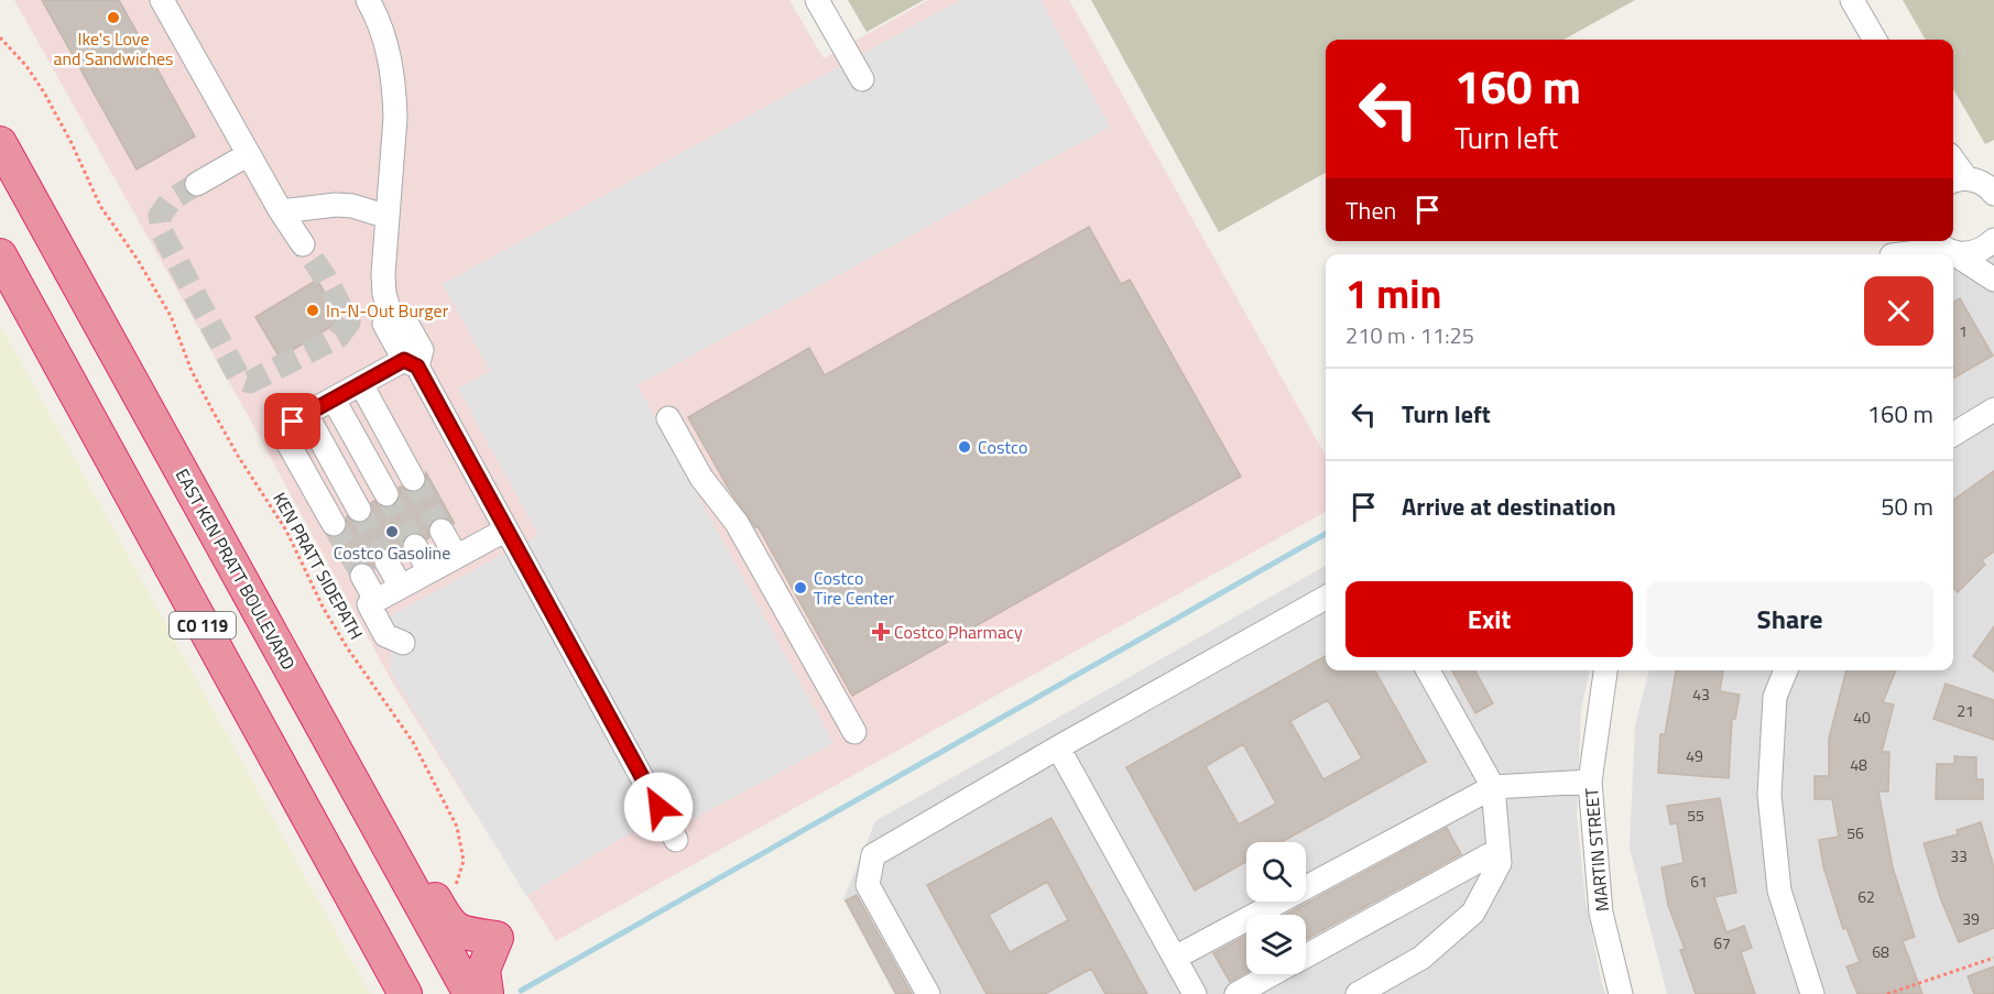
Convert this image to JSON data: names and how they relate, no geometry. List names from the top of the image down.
{
  "streets": {
    "highway": ["EAST KEN PRATT BOULEVARD", "CO 119"],
    "street": ["MARTIN STREET"],
    "path": ["KEN PRATT SIDEPATH"]
  },
  "places": {
    "other": [
      "Ike's Love and Sandwiches",
      "In-N-Out Burger",
      "Costco",
      "Costco Gasoline",
      "Costco Tire Center"
    ],
    "health": ["Costco Pharmacy"]
  },
  "house_numbers": [
    "1",
    "43",
    "21",
    "40",
    "49",
    "48",
    "55",
    "56",
    "33",
    "61",
    "62",
    "39",
    "67",
    "68"
  ],
  "page": {
    "turn": ["160 m", "Turn left"],
    "then": "Then",
    "heading": ["1 min", "210 m · 11:25"],
    "list": [
      {
        "name": "Turn left",
        "value": "160 m"
      },
      {
        "name": "Arrive at destination",
        "value": "50 m"
      }
    ],
    "buttons": ["Exit", "Share"]
  }
}
